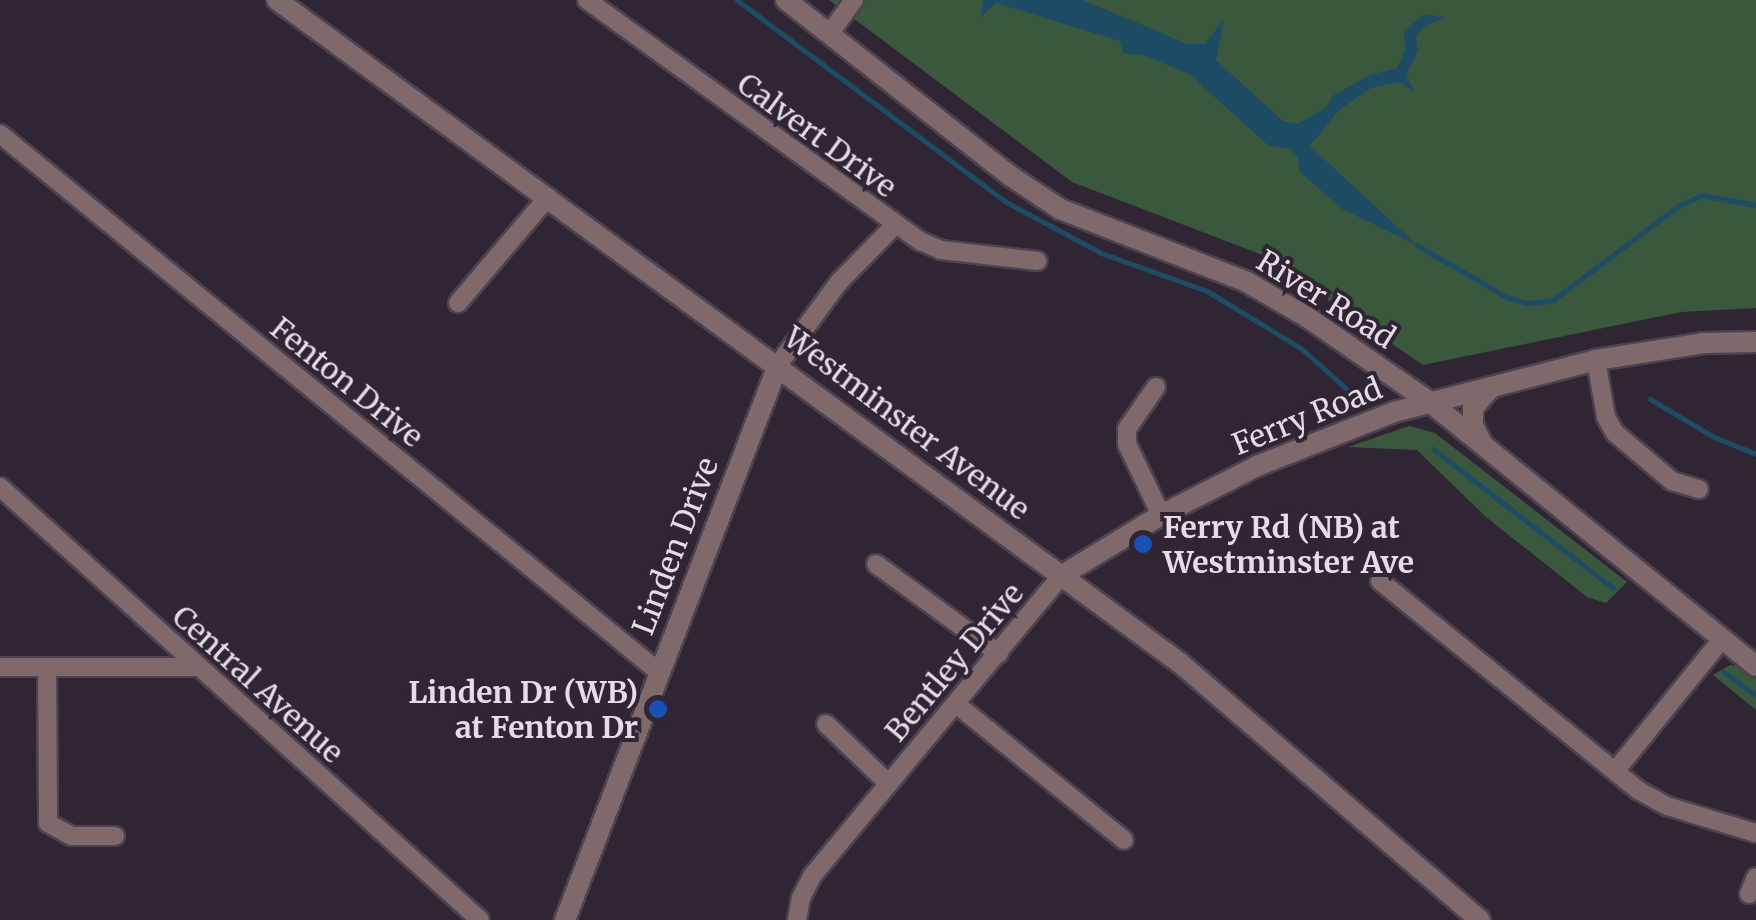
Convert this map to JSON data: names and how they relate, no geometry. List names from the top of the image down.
{
  "streets": {
    "street": [
      "Calvert Drive",
      "River Road",
      "Fenton Drive",
      "Ferry Road",
      "Westminster Avenue",
      "Linden Drive",
      "Bentley Drive",
      "Central Avenue"
    ]
  },
  "crossings": [
    ["Calvert Drive", "Linden Drive"],
    ["River Road", "Ferry Road"],
    ["Fenton Drive", "Linden Drive"],
    ["Ferry Road", "Westminster Avenue"],
    ["Ferry Road", "Bentley Drive"],
    ["Westminster Avenue", "Linden Drive"],
    ["Westminster Avenue", "Bentley Drive"]
  ],
  "places": ["Ferry Rd (NB) at Westminster Ave", "Linden Dr (WB) at Fenton Dr"]
}
